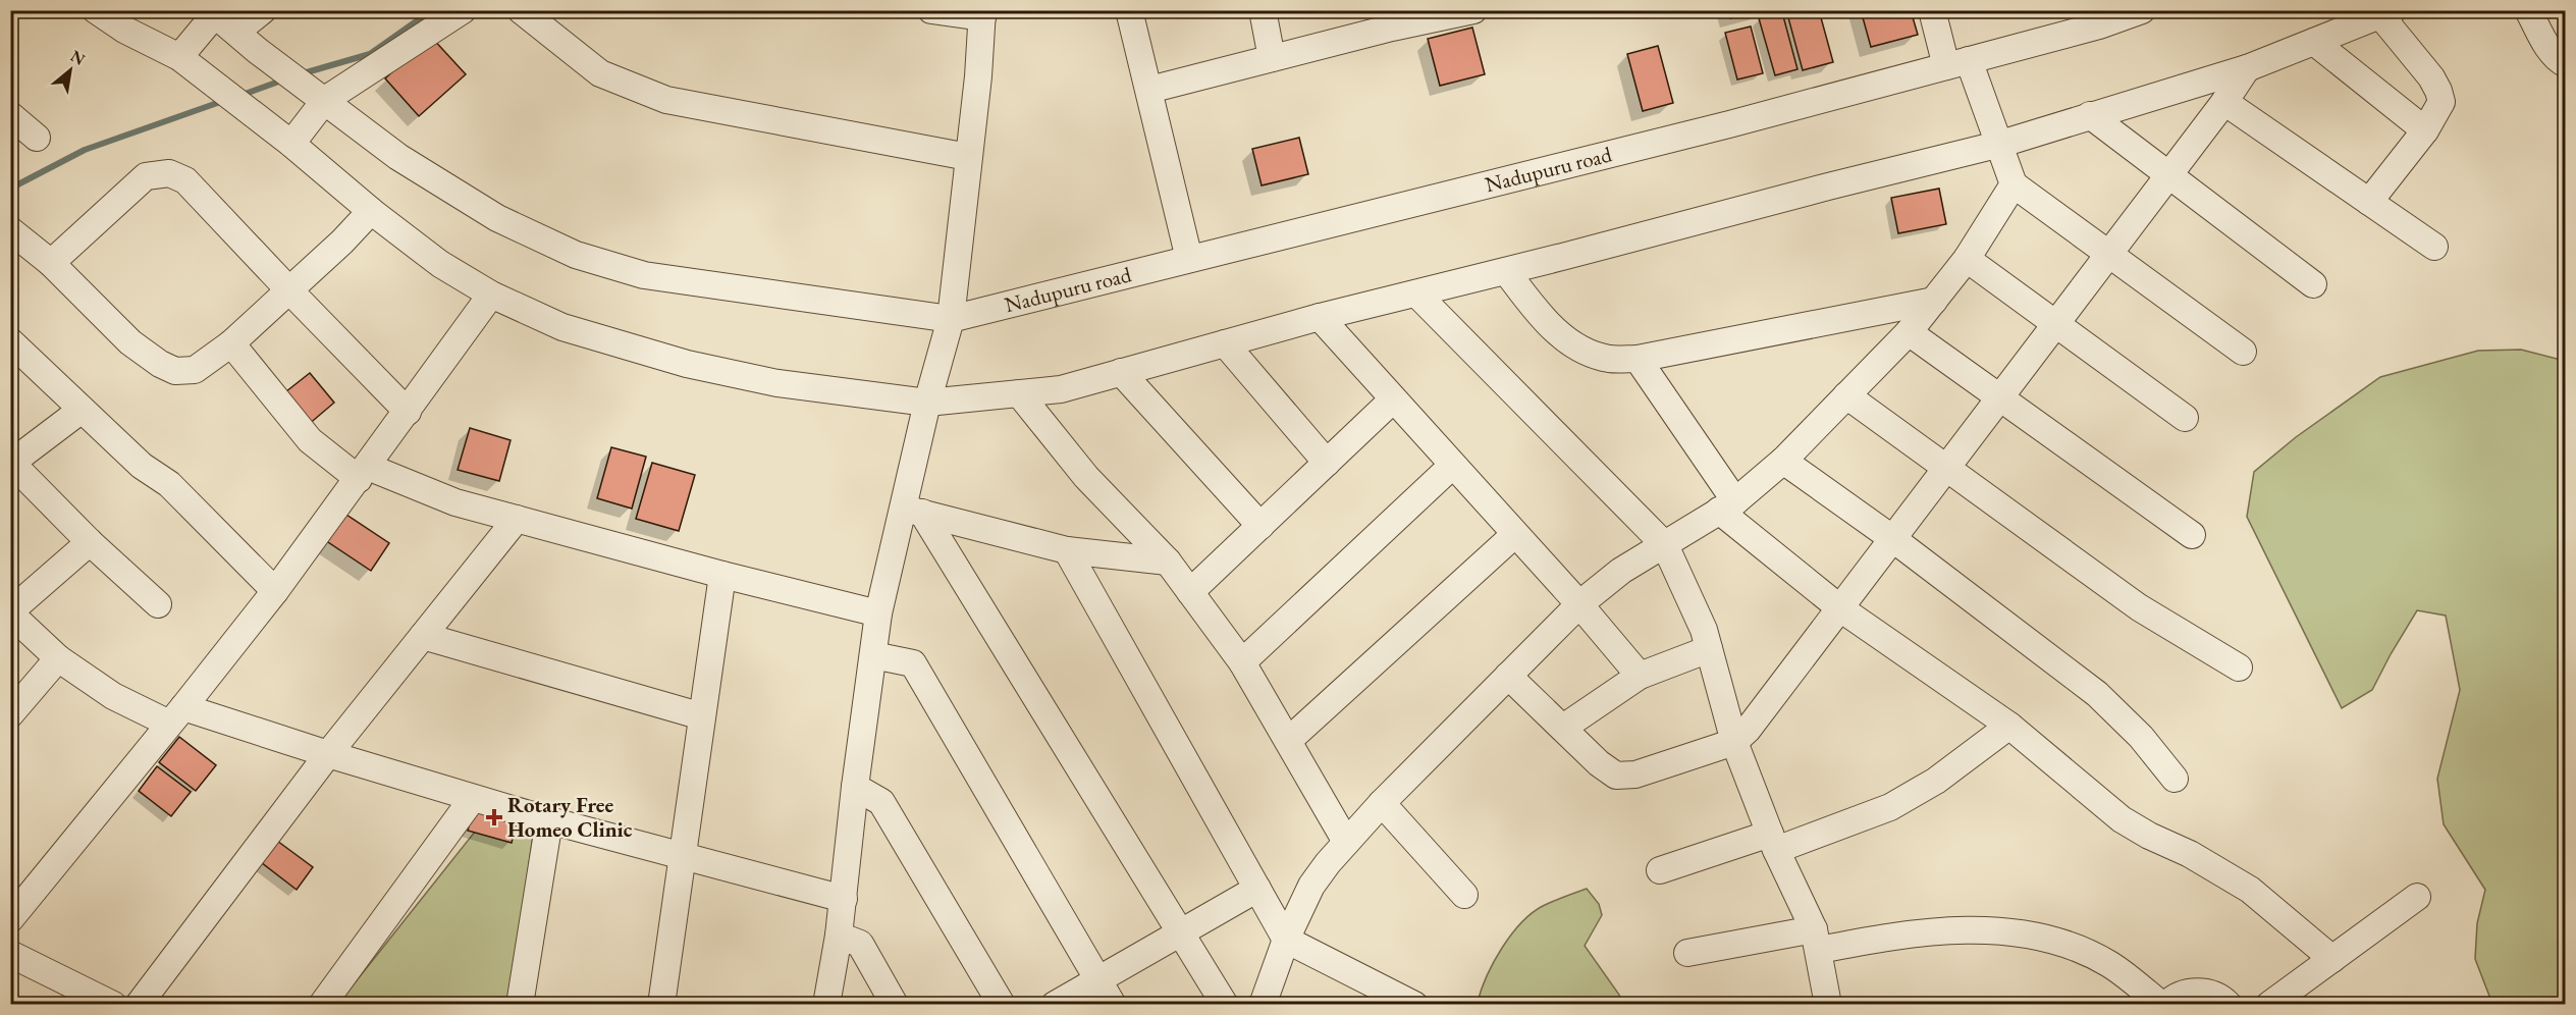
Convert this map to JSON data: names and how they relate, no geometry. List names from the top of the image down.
{
  "streets": {
    "street": ["Nadupuru road"]
  },
  "places": {
    "health": ["Rotary Free Homeo Clinic"]
  },
  "north": "top right"
}
